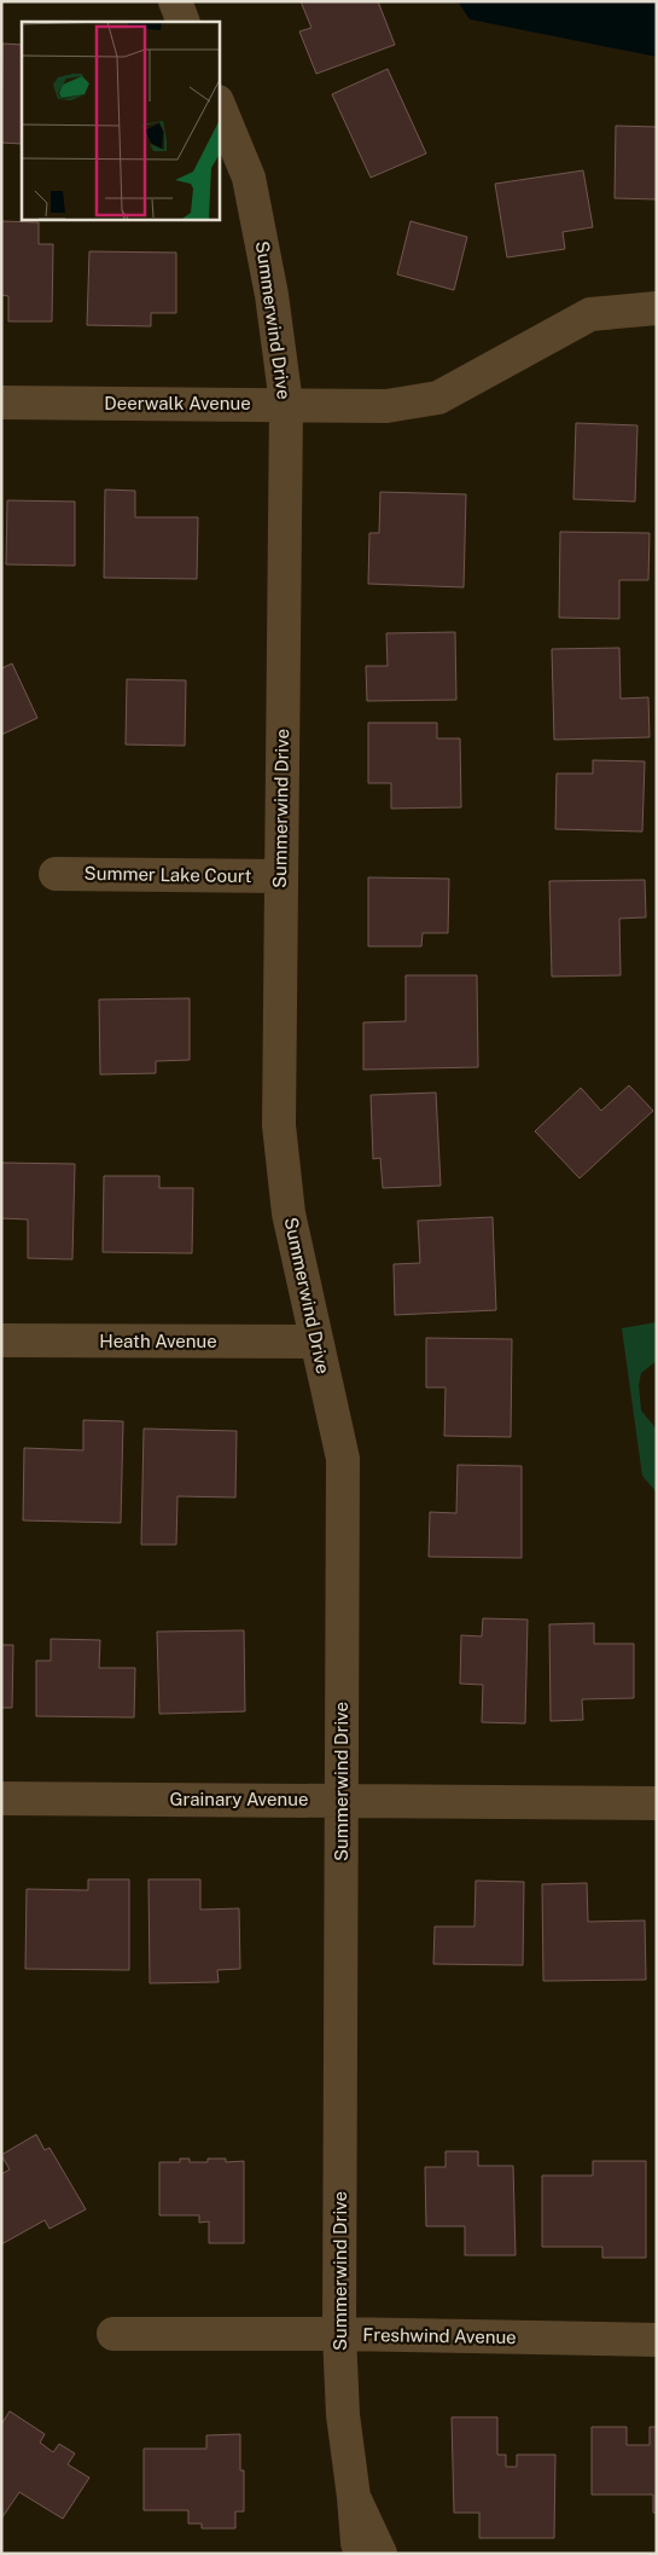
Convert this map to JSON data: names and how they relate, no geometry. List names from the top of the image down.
{
  "streets": {
    "street": [
      "Summerwind Drive",
      "Deerwalk Avenue",
      "Summer Lake Court",
      "Heath Avenue",
      "Grainary Avenue",
      "Freshwind Avenue"
    ]
  },
  "crossings": [
    ["Summerwind Drive", "Deerwalk Avenue"],
    ["Summerwind Drive", "Summer Lake Court"],
    ["Summerwind Drive", "Heath Avenue"],
    ["Summerwind Drive", "Grainary Avenue"],
    ["Summerwind Drive", "Freshwind Avenue"]
  ]
}
